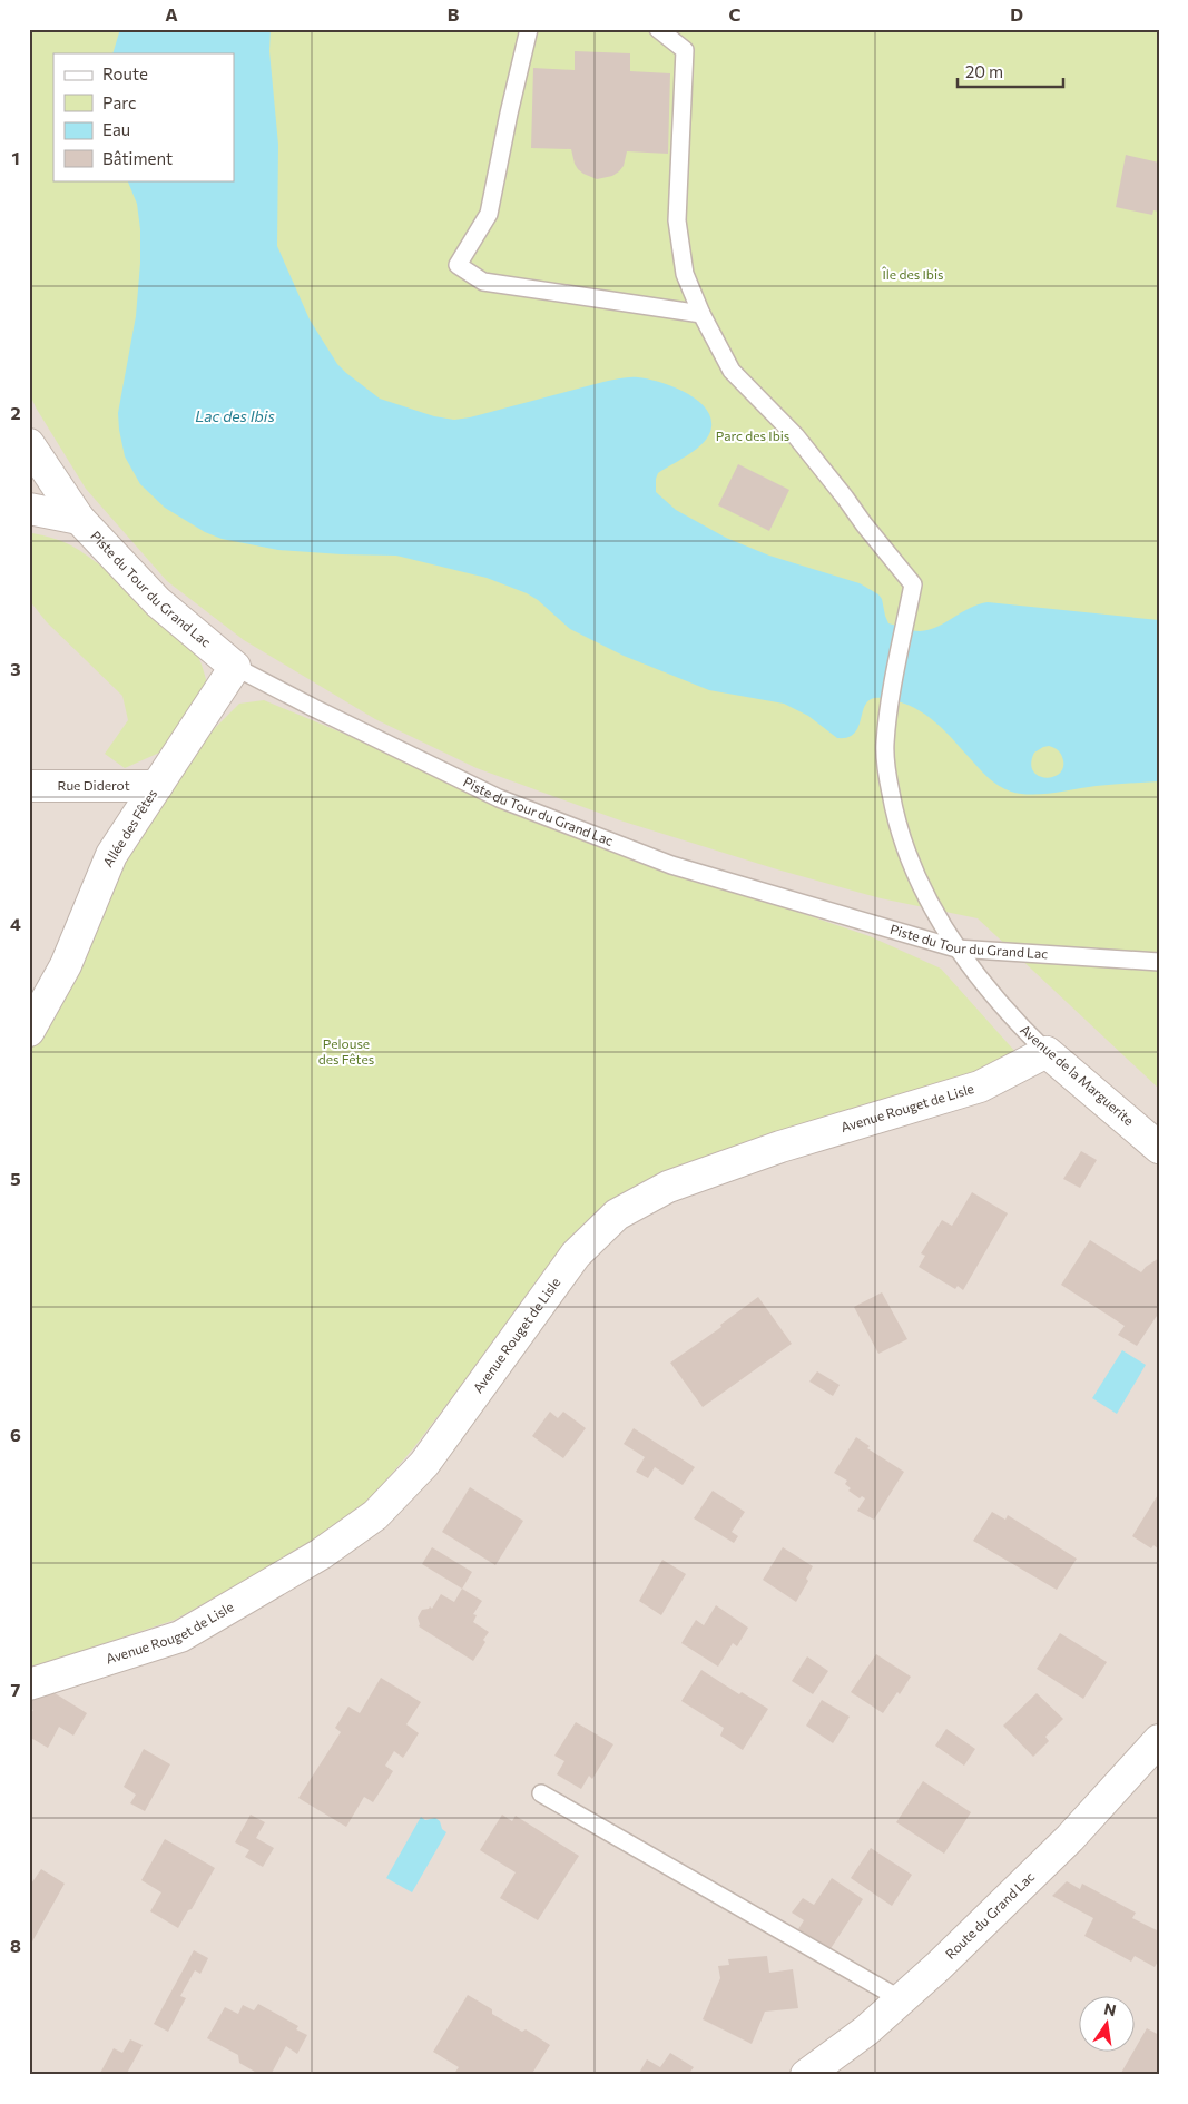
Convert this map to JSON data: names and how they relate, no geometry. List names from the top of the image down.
{
  "streets": {
    "street": [
      "Piste du Tour du Grand Lac",
      "Rue Diderot",
      "Allée des Fêtes",
      "Avenue de la Marguerite",
      "Avenue Rouget de Lisle",
      "Route du Grand Lac"
    ]
  },
  "crossings": [
    ["Piste du Tour du Grand Lac", "Allée des Fêtes"],
    ["Piste du Tour du Grand Lac", "Avenue de la Marguerite"],
    ["Rue Diderot", "Allée des Fêtes"],
    ["Avenue de la Marguerite", "Avenue Rouget de Lisle"]
  ],
  "water": ["Lac des Ibis"],
  "parks": ["Île des Ibis", "Parc des Ibis", "Pelouse des Fêtes"],
  "legend": [
    "Route",
    "Parc",
    "Eau",
    "Bâtiment"
  ],
  "scale_bar": "20 m",
  "north": "top",
  "grid": {
    "columns": [
      "A",
      "B",
      "C",
      "D"
    ],
    "rows": [
      "1",
      "2",
      "3",
      "4",
      "5",
      "6",
      "7",
      "8"
    ]
  }
}
